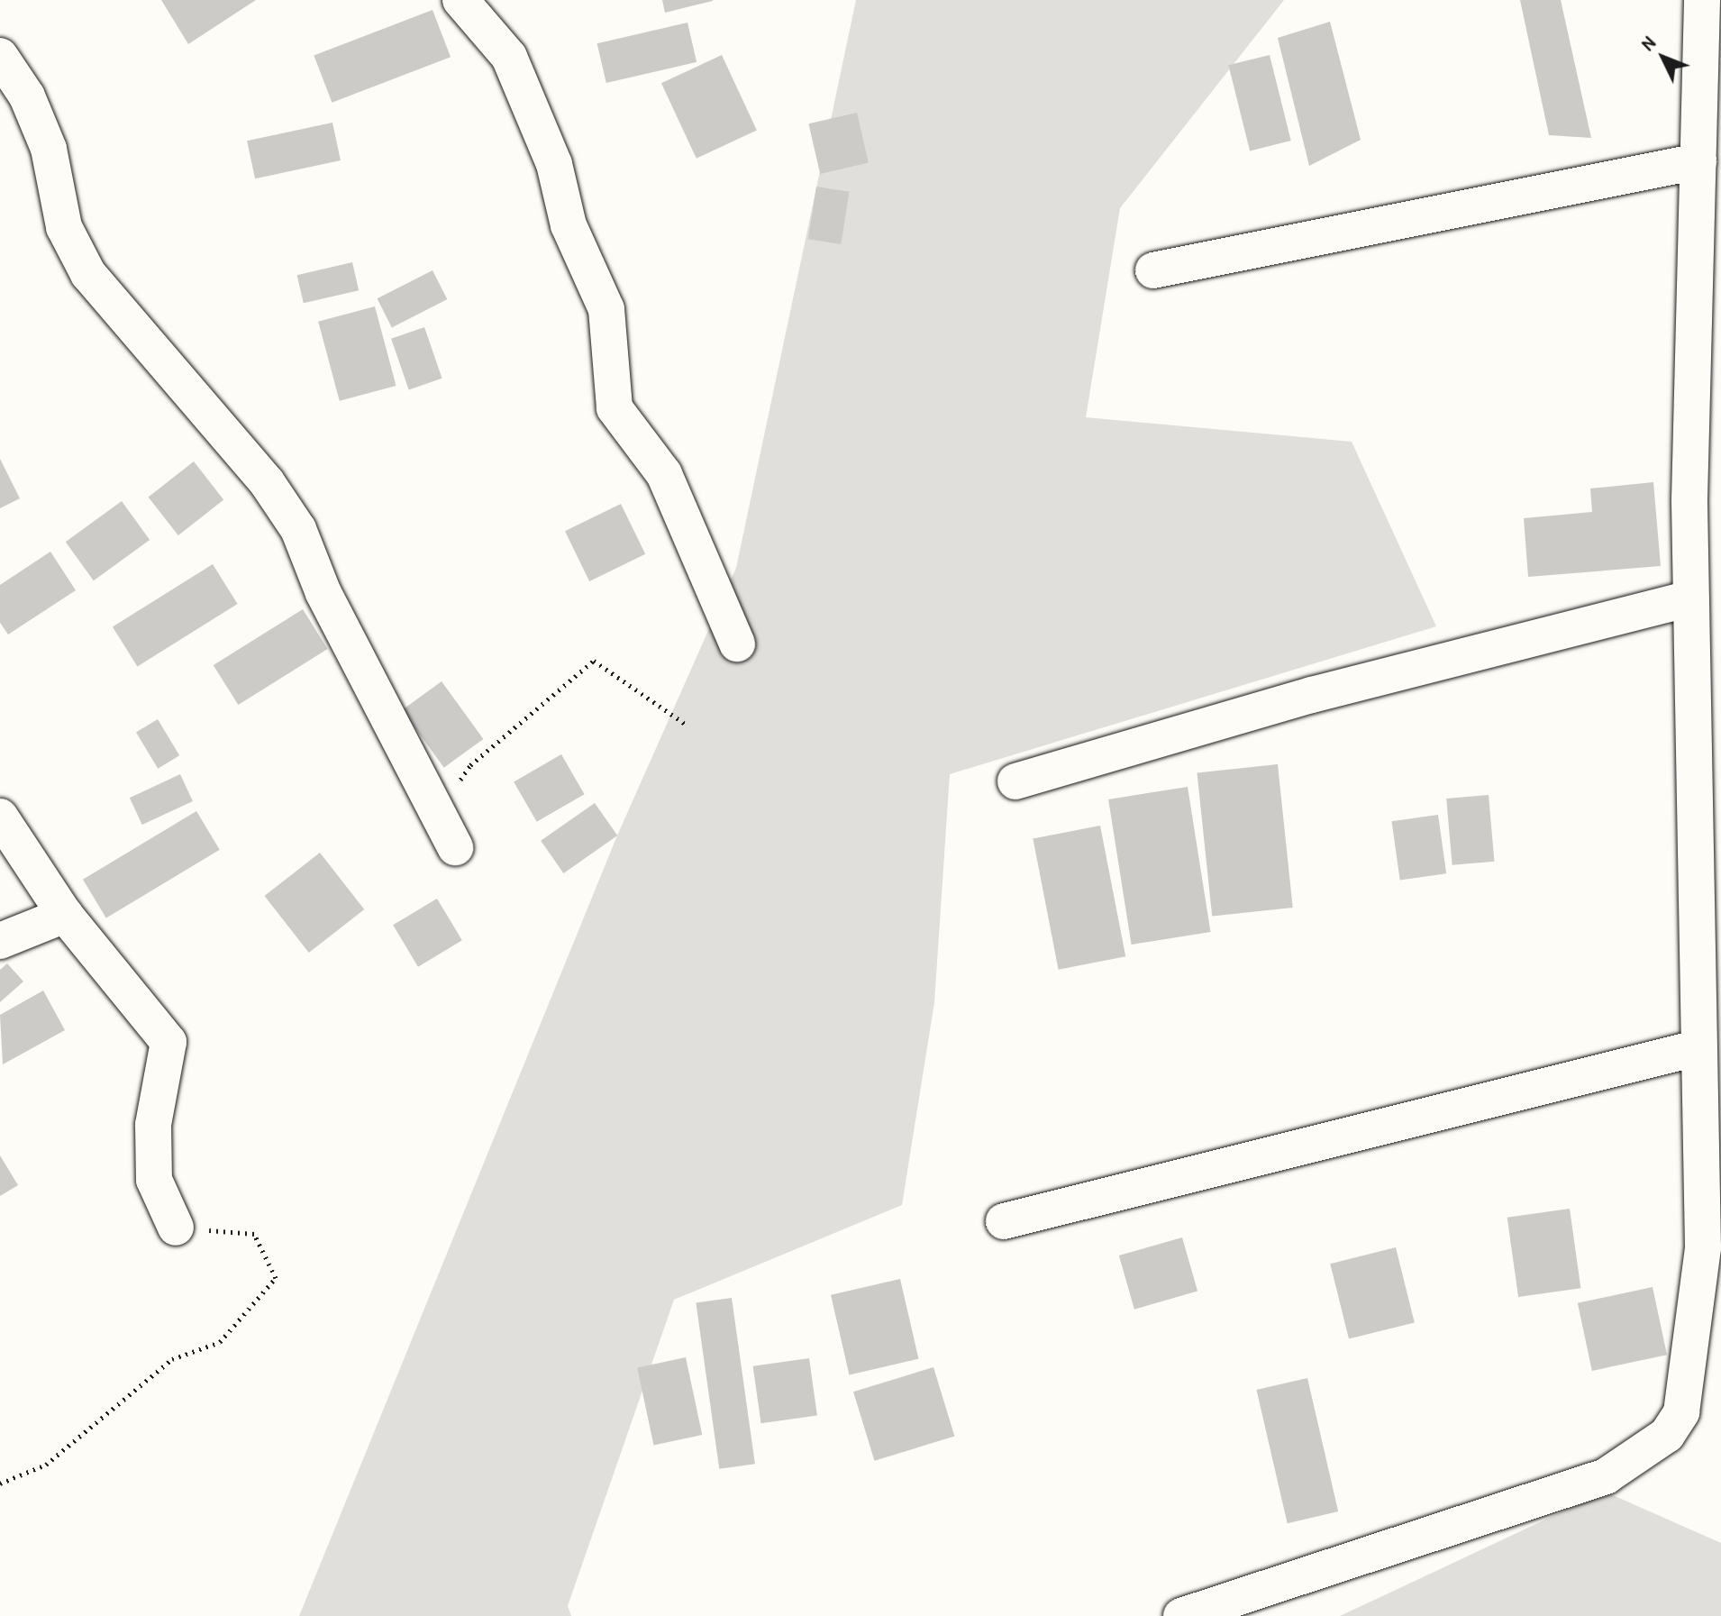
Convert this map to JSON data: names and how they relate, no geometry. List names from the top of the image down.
{
  "north": "top left"
}
